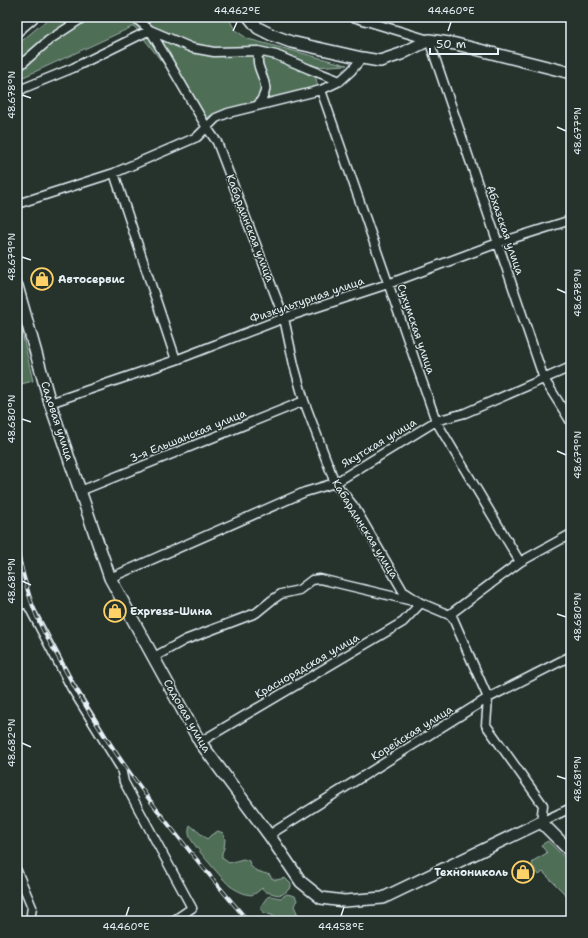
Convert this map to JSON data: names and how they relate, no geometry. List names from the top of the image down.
{
  "streets": {
    "street": [
      "Кабардинская улица",
      "Абхазская улица",
      "Физкультурная улица",
      "Сухумская улица",
      "Садовая улица",
      "3-я Ельшанская улица",
      "Якутская улица",
      "Краснорядская улица",
      "Корейская улица"
    ]
  },
  "crossings": [
    ["Кабардинская улица", "Физкультурная улица"],
    ["Кабардинская улица", "3-я Ельшанская улица"],
    ["Кабардинская улица", "Якутская улица"],
    ["Кабардинская улица", "Краснорядская улица"],
    ["Абхазская улица", "Физкультурная улица"],
    ["Абхазская улица", "Якутская улица"],
    ["Физкультурная улица", "Сухумская улица"],
    ["Физкультурная улица", "Садовая улица"],
    ["Сухумская улица", "Якутская улица"],
    ["Садовая улица", "3-я Ельшанская улица"],
    ["Садовая улица", "Якутская улица"],
    ["Садовая улица", "Краснорядская улица"],
    ["Садовая улица", "Корейская улица"]
  ],
  "places": {
    "shop": ["Автосервис", "Express-Шина", "Технониколь"]
  },
  "scale_bar": "50 m",
  "coordinates": [
    "44.462°E",
    "44.460°E",
    "48.678°N",
    "48.677°N",
    "48.679°N",
    "48.680°N",
    "48.681°N",
    "48.682°N",
    "44.458°E"
  ]
}
